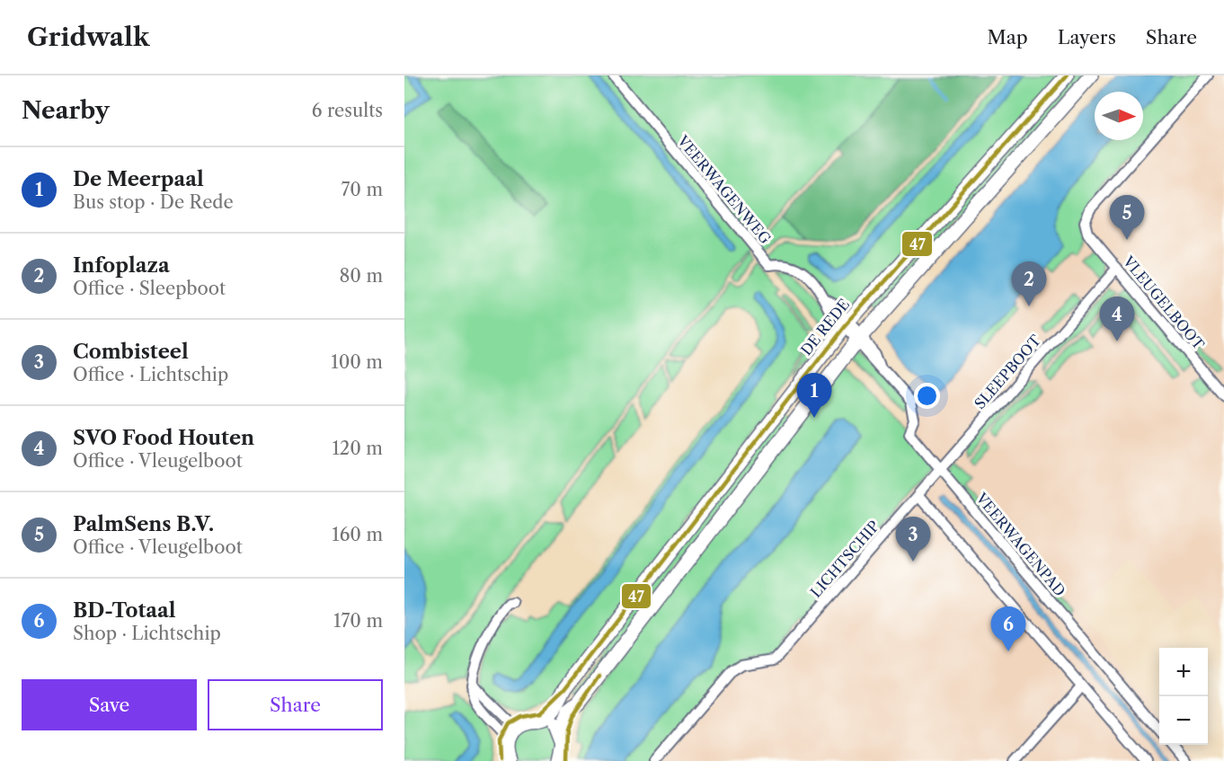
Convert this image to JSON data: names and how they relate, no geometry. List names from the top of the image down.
{
  "streets": {
    "main road": ["DE REDE"],
    "street": [
      "VEERWAGENWEG",
      "VLEUGELBOOT",
      "SLEEPBOOT",
      "VEERWAGENPAD",
      "LICHTSCHIP"
    ]
  },
  "crossings": [
    ["VEERWAGENWEG", "DE REDE"],
    ["VEERWAGENWEG", "VEERWAGENPAD"],
    ["VLEUGELBOOT", "SLEEPBOOT"],
    ["SLEEPBOOT", "VEERWAGENPAD"],
    ["SLEEPBOOT", "LICHTSCHIP"]
  ],
  "lines": ["transit line 47"],
  "north": "right",
  "page": {
    "header": "Gridwalk",
    "nav": ["Map", "Layers", "Share"],
    "heading": ["Nearby", "6 results"],
    "list": [
      {
        "mark": "1",
        "name": "De Meerpaal",
        "note": "Bus stop · De Rede",
        "value": "70 m"
      },
      {
        "mark": "2",
        "name": "Infoplaza",
        "note": "Office · Sleepboot",
        "value": "80 m"
      },
      {
        "mark": "3",
        "name": "Combisteel",
        "note": "Office · Lichtschip",
        "value": "100 m"
      },
      {
        "mark": "4",
        "name": "SVO Food Houten",
        "note": "Office · Vleugelboot",
        "value": "120 m"
      },
      {
        "mark": "5",
        "name": "PalmSens B.V.",
        "note": "Office · Vleugelboot",
        "value": "160 m"
      },
      {
        "mark": "6",
        "name": "BD-Totaal",
        "note": "Shop · Lichtschip",
        "value": "170 m"
      }
    ],
    "pins": [
      "5",
      "2",
      "4",
      "1",
      "3",
      "6"
    ],
    "map_buttons": ["+", "−"],
    "buttons": ["Save", "Share"]
  }
}
